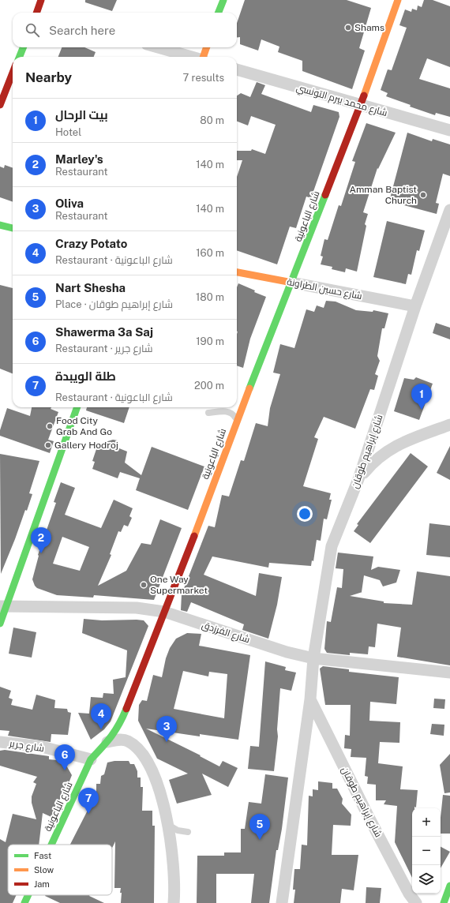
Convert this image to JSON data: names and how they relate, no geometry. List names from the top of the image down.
{
  "streets": {
    "street": [
      "شارع محمد بيرم التونسي",
      "شارع الباعونية",
      "شارع حسين الطراونة",
      "شارع إبراهيم طوقان",
      "شارع الفرزدق",
      "شارع جرير"
    ]
  },
  "crossings": [
    ["شارع محمد بيرم التونسي", "شارع الباعونية"],
    ["شارع الباعونية", "شارع حسين الطراونة"],
    ["شارع الباعونية", "شارع الفرزدق"],
    ["شارع الباعونية", "شارع جرير"],
    ["شارع حسين الطراونة", "شارع إبراهيم طوقان"],
    ["شارع إبراهيم طوقان", "شارع الفرزدق"]
  ],
  "places": [
    "Shams",
    "Amman Baptist Church",
    "Food City Grab And Go",
    "Gallery Hodroj",
    "One Way Supermarket"
  ],
  "legend": ["Fast", "Slow", "Jam"],
  "page": {
    "search": "Search here",
    "heading": ["Nearby", "7 results"],
    "list": [
      {
        "mark": "1",
        "name": "بيت الرحال",
        "note": "Hotel",
        "value": "80 m"
      },
      {
        "mark": "2",
        "name": "Marley's",
        "note": "Restaurant",
        "value": "140 m"
      },
      {
        "mark": "3",
        "name": "Oliva",
        "note": "Restaurant",
        "value": "140 m"
      },
      {
        "mark": "4",
        "name": "Crazy Potato",
        "note": "Restaurant · شارع الباعونية",
        "value": "160 m"
      },
      {
        "mark": "5",
        "name": "Nart Shesha",
        "note": "Place · شارع إبراهيم طوقان",
        "value": "180 m"
      },
      {
        "mark": "6",
        "name": "Shawerma 3a Saj",
        "note": "Restaurant · شارع جرير",
        "value": "190 m"
      },
      {
        "mark": "7",
        "name": "طلة الويبدة",
        "note": "Restaurant · شارع الباعونية",
        "value": "200 m"
      }
    ],
    "pins": [
      "1",
      "2",
      "4",
      "3",
      "6",
      "7",
      "5"
    ],
    "map_buttons": ["+", "−"]
  }
}
